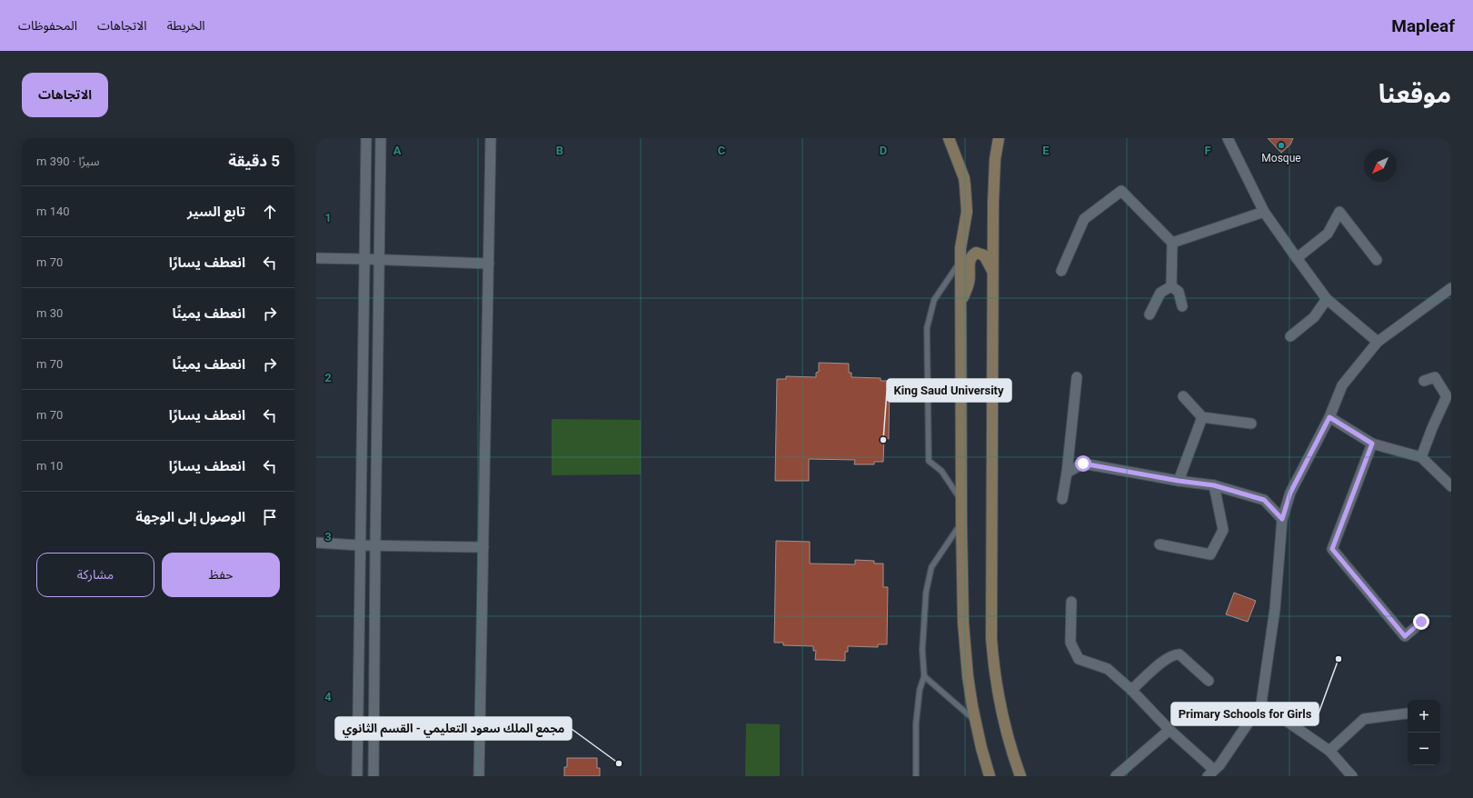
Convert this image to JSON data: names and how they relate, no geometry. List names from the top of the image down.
{
  "places": [
    "Mosque",
    "King Saud University",
    "Primary Schools for Girls",
    "مجمع الملك سعود التعليمي - القسم الثانوي"
  ],
  "north": "bottom left",
  "page": {
    "header": "Mapleaf",
    "nav": ["الخريطة", "الاتجاهات", "المحفوظات"],
    "title": "موقعنا",
    "buttons": [
      "الاتجاهات",
      ["حفظ", "مشاركة"]
    ],
    "heading": ["5 دقيقة", "سيرًا · 390 m"],
    "list": [
      ["تابع السير", "140 m"],
      ["انعطف يسارًا", "70 m"],
      ["انعطف يمينًا", "30 m"],
      ["انعطف يمينًا", "70 m"],
      ["انعطف يسارًا", "70 m"],
      ["انعطف يسارًا", "10 m"],
      "الوصول إلى الوجهة"
    ],
    "map_buttons": ["+", "−"]
  },
  "grid": {
    "columns": [
      "A",
      "B",
      "C",
      "D",
      "E",
      "F"
    ],
    "rows": [
      "1",
      "2",
      "3",
      "4"
    ]
  }
}
